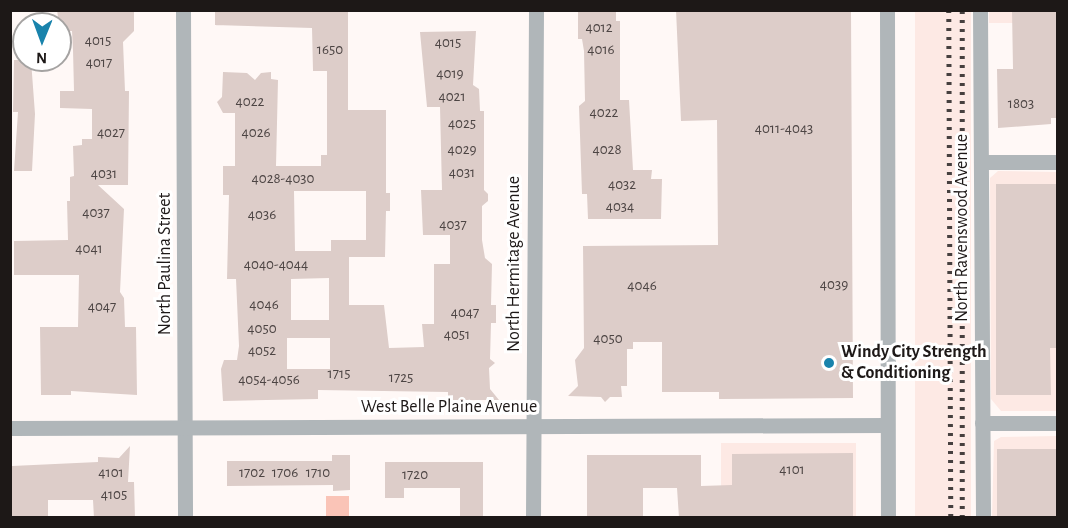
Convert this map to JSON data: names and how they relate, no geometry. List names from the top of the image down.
{
  "streets": {
    "street": [
      "North Ravenswood Avenue",
      "North Paulina Street",
      "North Hermitage Avenue",
      "West Belle Plaine Avenue"
    ]
  },
  "crossings": [
    ["North Paulina Street", "West Belle Plaine Avenue"],
    ["North Hermitage Avenue", "West Belle Plaine Avenue"]
  ],
  "places": ["Windy City Strength & Conditioning"],
  "house_numbers": [
    "4012",
    "4015",
    "4015",
    "1650",
    "4016",
    "4017",
    "4019",
    "4021",
    "4022",
    "1803",
    "4022",
    "4025",
    "4011-4043",
    "4027",
    "4026",
    "4029",
    "4028",
    "4031",
    "4031",
    "4028-4030",
    "4032",
    "4034",
    "4037",
    "4036",
    "4037",
    "4041",
    "4040-4044",
    "4039",
    "4046",
    "4046",
    "4047",
    "4047",
    "4050",
    "4051",
    "4050",
    "4052",
    "1715",
    "1725",
    "4054-4056",
    "4101",
    "4101",
    "1702",
    "1706",
    "1710",
    "1720",
    "4105"
  ],
  "north": "bottom"
}
